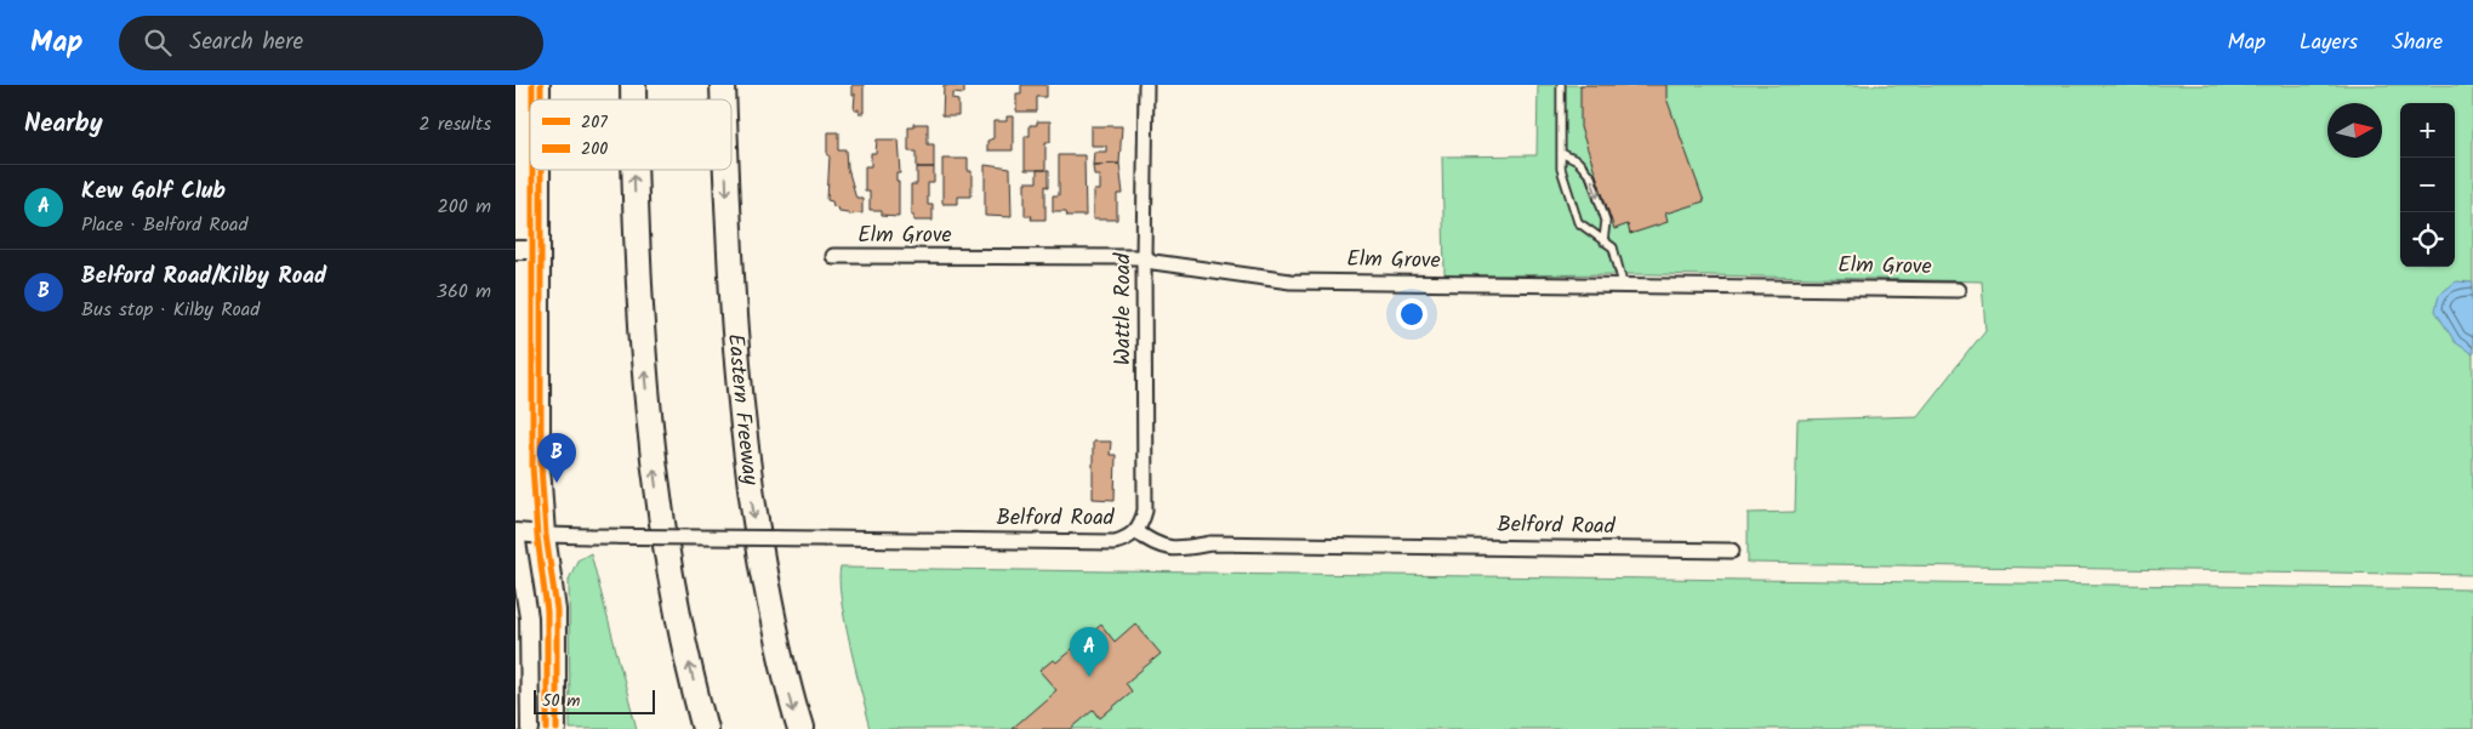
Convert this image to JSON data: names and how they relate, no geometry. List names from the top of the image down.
{
  "streets": {
    "highway": ["Eastern Freeway"],
    "street": ["Elm Grove", "Wattle Road", "Belford Road"]
  },
  "crossings": [
    ["Elm Grove", "Wattle Road"],
    ["Wattle Road", "Belford Road"]
  ],
  "lines": ["transit line 207", "transit line 200"],
  "legend": ["207", "200"],
  "scale_bar": "50 m",
  "north": "right",
  "page": {
    "header": "Map",
    "search": "Search here",
    "nav": ["Map", "Layers", "Share"],
    "heading": ["Nearby", "2 results"],
    "map_buttons": ["+", "−"],
    "list": [
      {
        "mark": "A",
        "name": "Kew Golf Club",
        "note": "Place · Belford Road",
        "value": "200 m"
      },
      {
        "mark": "B",
        "name": "Belford Road/Kilby Road",
        "note": "Bus stop · Kilby Road",
        "value": "360 m"
      }
    ],
    "pins": ["B", "A"],
    "scale": "50 m"
  }
}
